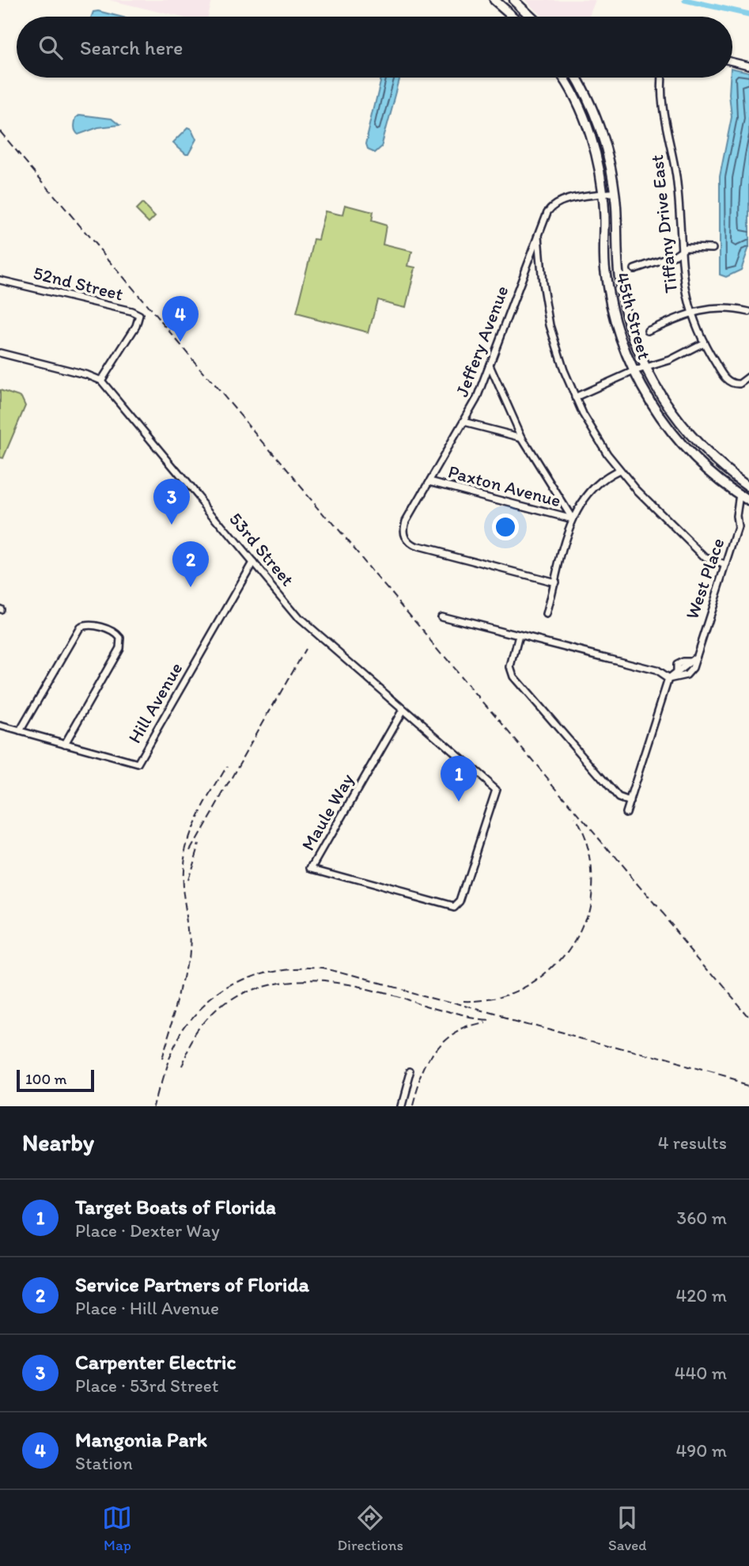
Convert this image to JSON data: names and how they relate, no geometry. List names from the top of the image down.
{
  "streets": {
    "main road": ["45th Street"],
    "street": [
      "Tiffany Drive East",
      "52nd Street",
      "Jeffery Avenue",
      "Paxton Avenue",
      "53rd Street",
      "West Place",
      "Hill Avenue",
      "Maule Way"
    ]
  },
  "crossings": [
    ["52nd Street", "53rd Street"],
    ["45th Street", "Jeffery Avenue"],
    ["45th Street", "West Place"],
    ["Jeffery Avenue", "Paxton Avenue"],
    ["53rd Street", "Hill Avenue"],
    ["53rd Street", "Maule Way"]
  ],
  "scale_bar": "100 m",
  "page": {
    "search": "Search here",
    "pins": [
      "4",
      "3",
      "2",
      "1"
    ],
    "scale": "100 m",
    "heading": ["Nearby", "4 results"],
    "list": [
      {
        "mark": "1",
        "name": "Target Boats of Florida",
        "note": "Place · Dexter Way",
        "value": "360 m"
      },
      {
        "mark": "2",
        "name": "Service Partners of Florida",
        "note": "Place · Hill Avenue",
        "value": "420 m"
      },
      {
        "mark": "3",
        "name": "Carpenter Electric",
        "note": "Place · 53rd Street",
        "value": "440 m"
      },
      {
        "mark": "4",
        "name": "Mangonia Park",
        "note": "Station",
        "value": "490 m"
      }
    ],
    "nav": ["Map", "Directions", "Saved"]
  }
}
